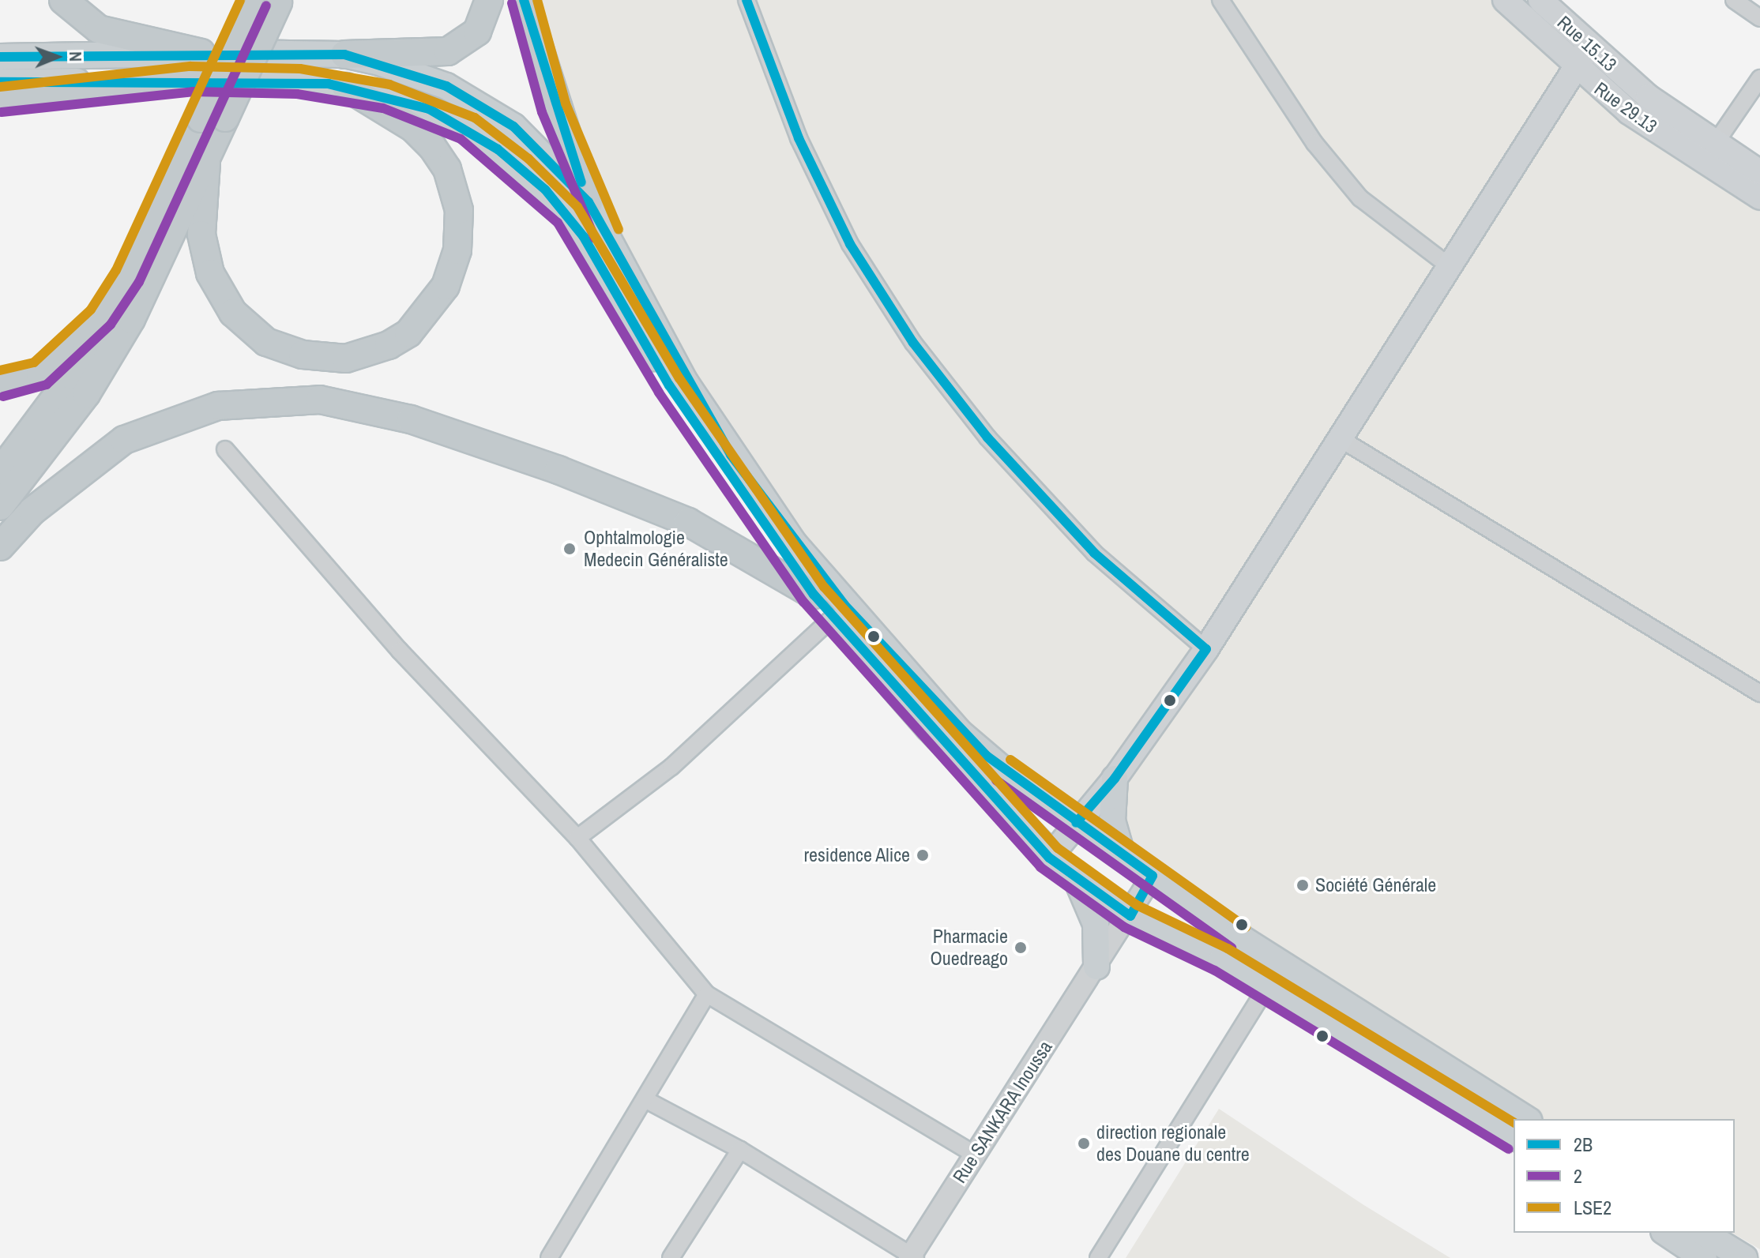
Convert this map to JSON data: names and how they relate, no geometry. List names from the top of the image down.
{
  "streets": {
    "main road": ["Rue 15.13", "Rue 29.13"],
    "street": ["Rue SANKARA Inoussa"]
  },
  "places": [
    "Ophtalmologie Medecin Généraliste",
    "residence Alice",
    "Société Générale",
    "Pharmacie Ouedreago",
    "direction regionale des Douane du centre"
  ],
  "lines": ["transit line 2B", "transit line LSE2", "transit line 2"],
  "legend": ["2B", "2", "LSE2"],
  "north": "right"
}
